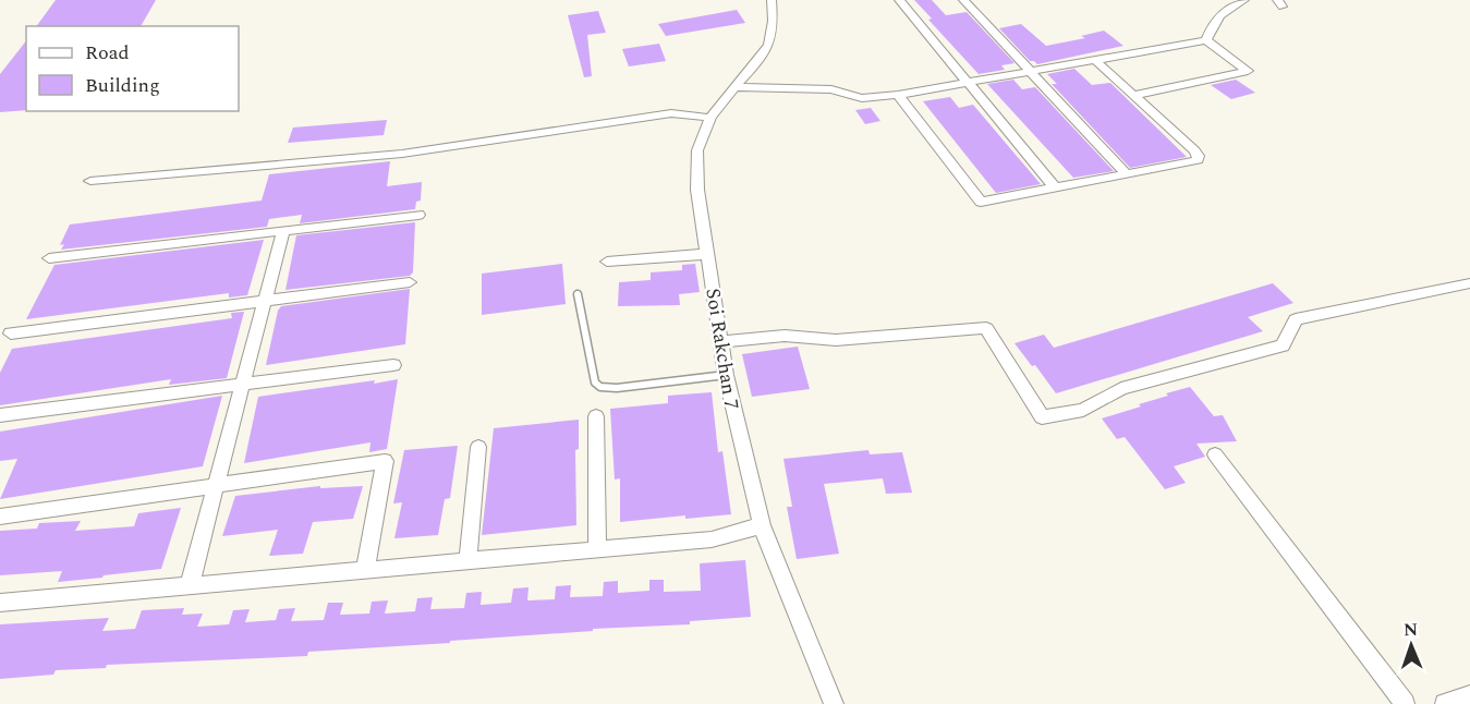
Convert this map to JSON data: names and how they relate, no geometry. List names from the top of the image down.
{
  "streets": {
    "street": ["Soi Rakchan 7"]
  },
  "legend": ["Road", "Building"],
  "north": "top"
}
